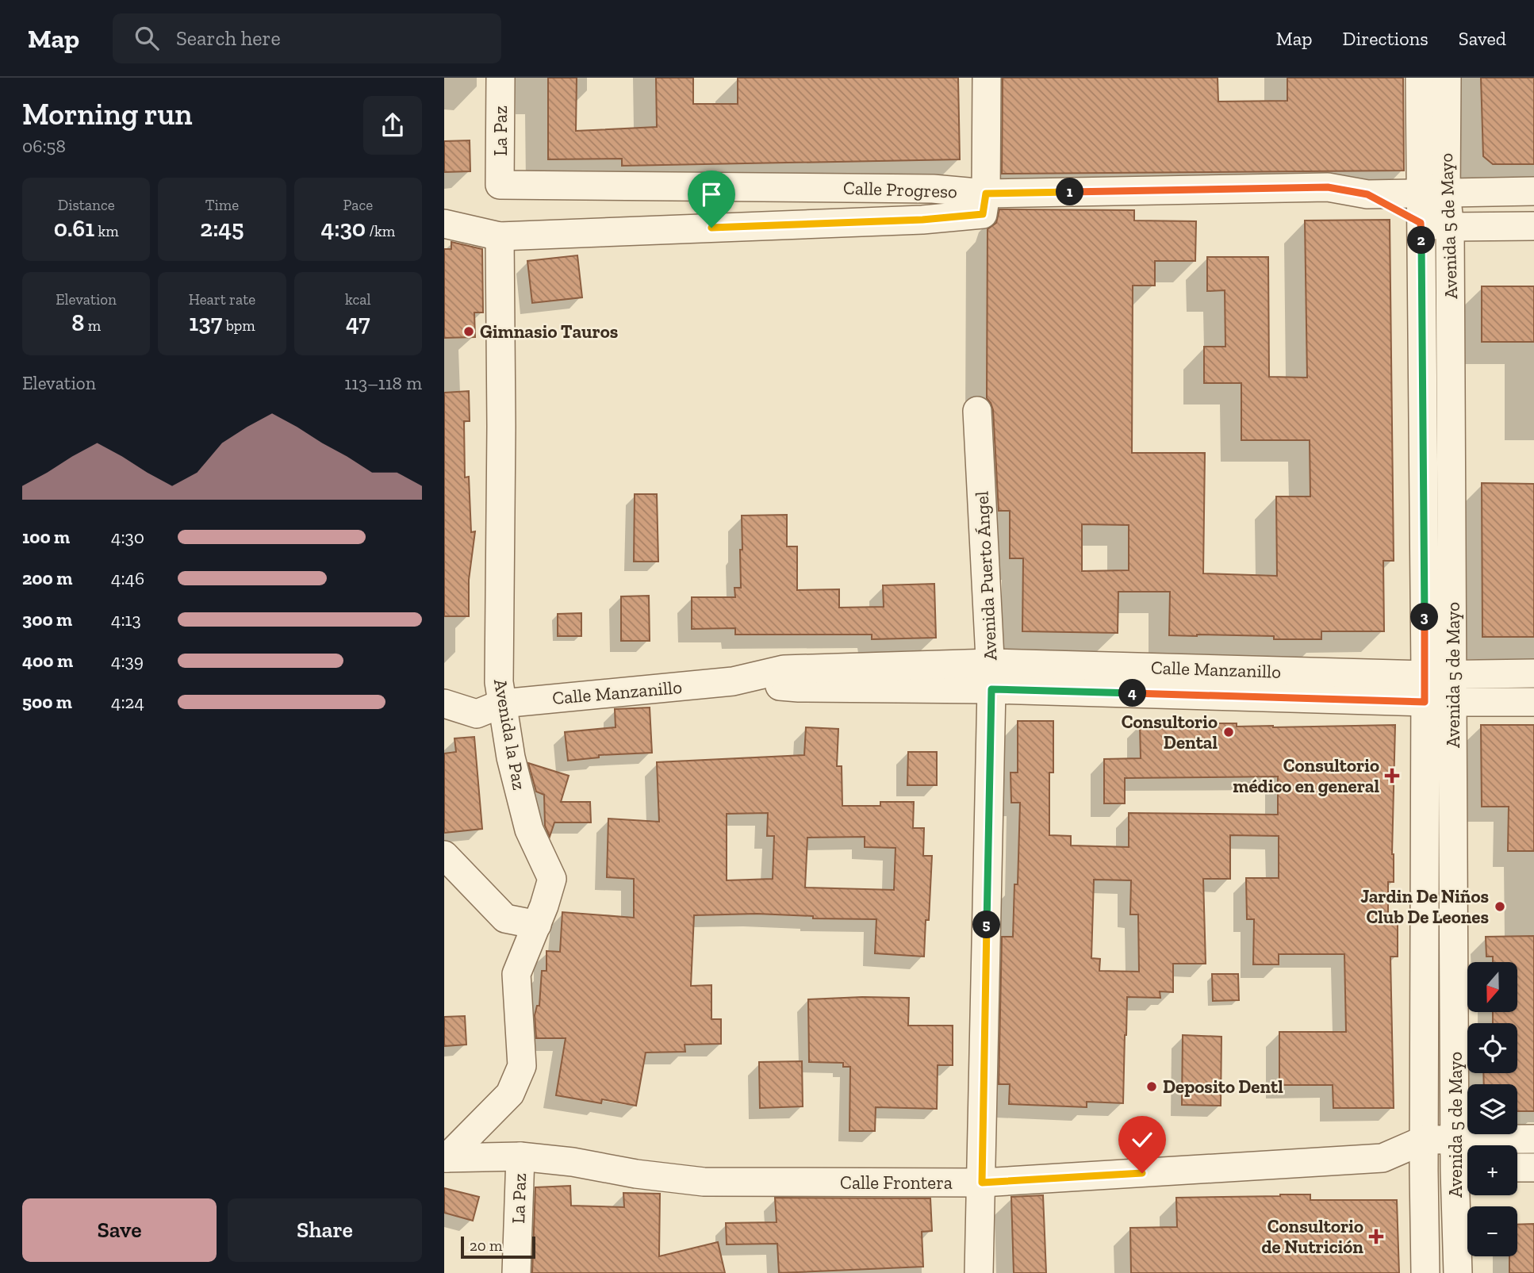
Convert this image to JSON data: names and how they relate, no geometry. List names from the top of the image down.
{
  "streets": {
    "street": [
      "La Paz",
      "Calle Progreso",
      "Avenida 5 de Mayo",
      "Avenida Puerto Ángel",
      "Calle Manzanillo",
      "Avenida la Paz",
      "Calle Frontera"
    ]
  },
  "crossings": [
    ["La Paz", "Calle Progreso"],
    ["La Paz", "Calle Frontera"],
    ["Calle Progreso", "Avenida 5 de Mayo"],
    ["Calle Progreso", "Avenida la Paz"],
    ["Avenida 5 de Mayo", "Calle Manzanillo"],
    ["Avenida 5 de Mayo", "Calle Frontera"],
    ["Avenida Puerto Ángel", "Calle Manzanillo"],
    ["Avenida Puerto Ángel", "Calle Frontera"],
    ["Calle Manzanillo", "Avenida la Paz"],
    ["Avenida la Paz", "Calle Frontera"]
  ],
  "places": {
    "other": [
      "Gimnasio Tauros",
      "Consultorio Dental",
      "Jardin De Niños Club De Leones",
      "Deposito Dentl"
    ],
    "health": ["Consultorio médico en general", "Consultorio de Nutrición"]
  },
  "scale_bar": "20 m",
  "north": "bottom",
  "page": {
    "header": "Map",
    "search": "Search here",
    "nav": ["Map", "Directions", "Saved"],
    "heading": ["Morning run", "06:58"],
    "stats": [
      ["Distance", "0.61 km"],
      ["Time", "2:45"],
      ["Pace", "4:30 /km"],
      ["Elevation", "8 m"],
      ["Heart rate", "137 bpm"],
      ["kcal", "47"]
    ],
    "pins": [
      "1",
      "2",
      "3",
      "4",
      "5"
    ],
    "chart": ["Elevation", "113–118 m"],
    "list": [
      {
        "name": "100 m",
        "note": "4:30"
      },
      {
        "name": "200 m",
        "note": "4:46"
      },
      {
        "name": "300 m",
        "note": "4:13"
      },
      {
        "name": "400 m",
        "note": "4:39"
      },
      {
        "name": "500 m",
        "note": "4:24"
      }
    ],
    "map_buttons": ["+", "−"],
    "buttons": ["Save", "Share"],
    "scale": "20 m"
  }
}
